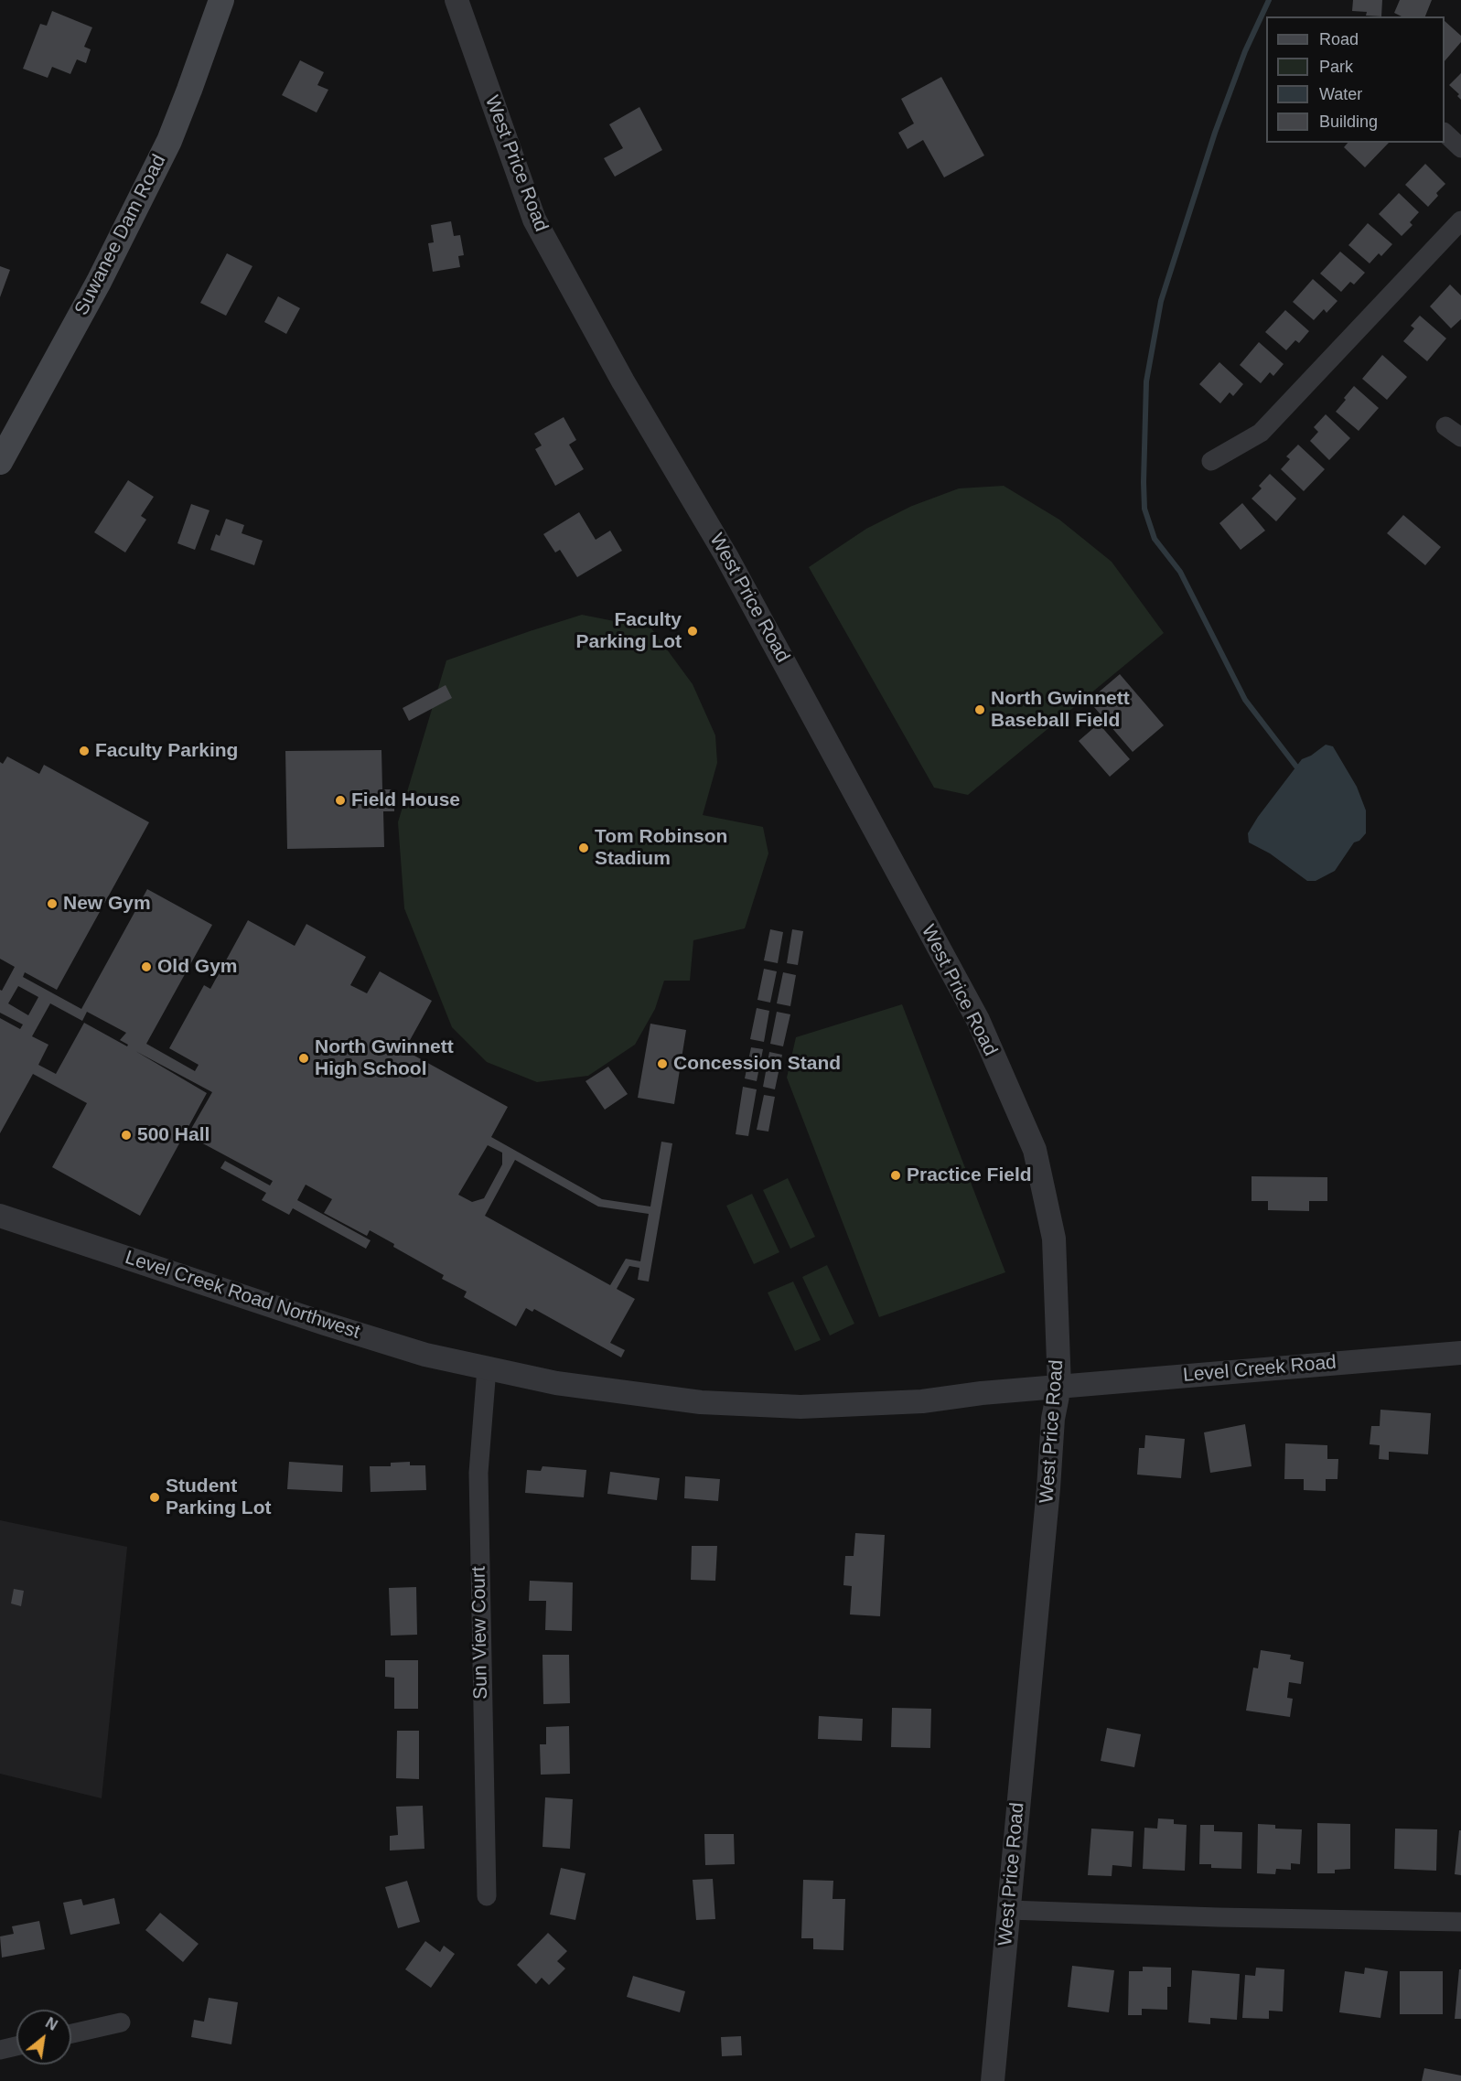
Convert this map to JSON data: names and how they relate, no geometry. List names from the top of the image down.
{
  "streets": {
    "main road": ["Suwanee Dam Road"],
    "street": [
      "West Price Road",
      "Level Creek Road Northwest",
      "Level Creek Road",
      "Sun View Court"
    ]
  },
  "crossings": [
    ["West Price Road", "Level Creek Road Northwest"],
    ["West Price Road", "Level Creek Road"],
    ["Level Creek Road Northwest", "Level Creek Road"],
    ["Level Creek Road Northwest", "Sun View Court"]
  ],
  "places": [
    "Faculty Parking Lot",
    "North Gwinnett Baseball Field",
    "Faculty Parking",
    "Field House",
    "Tom Robinson Stadium",
    "New Gym",
    "Old Gym",
    "North Gwinnett High School",
    "Concession Stand",
    "500 Hall",
    "Practice Field",
    "Student Parking Lot"
  ],
  "legend": [
    "Road",
    "Park",
    "Water",
    "Building"
  ],
  "north": "top right"
}
